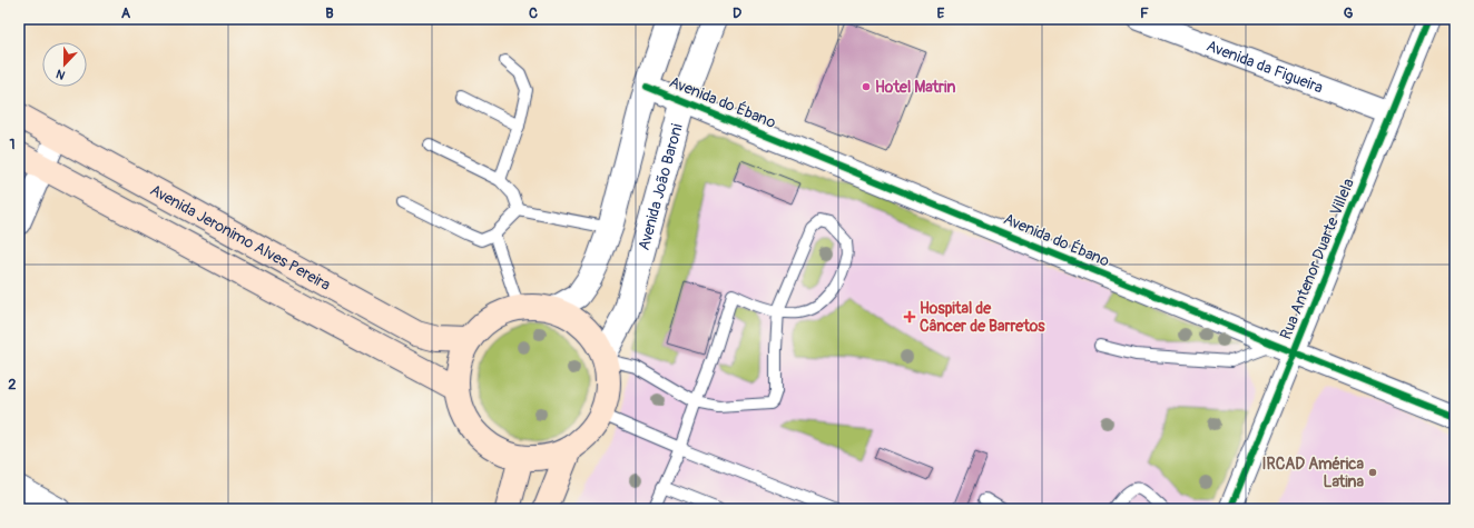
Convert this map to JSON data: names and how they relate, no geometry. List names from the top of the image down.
{
  "streets": {
    "main road": ["Avenida Jeronimo Alves Pereira"],
    "street": [
      "Avenida da Figueira",
      "Avenida do Ébano",
      "Avenida João Baroni",
      "Rua Antenor Duarte Villela"
    ]
  },
  "crossings": [
    ["Avenida da Figueira", "Rua Antenor Duarte Villela"],
    ["Avenida do Ébano", "Avenida João Baroni"],
    ["Avenida do Ébano", "Rua Antenor Duarte Villela"],
    ["Avenida João Baroni", "Avenida Jeronimo Alves Pereira"]
  ],
  "places": {
    "other": ["Hotel Matrin", "IRCAD América Latina"],
    "health": ["Hospital de Câncer de Barretos"]
  },
  "north": "bottom",
  "grid": {
    "columns": [
      "A",
      "B",
      "C",
      "D",
      "E",
      "F",
      "G"
    ],
    "rows": ["1", "2"]
  }
}
